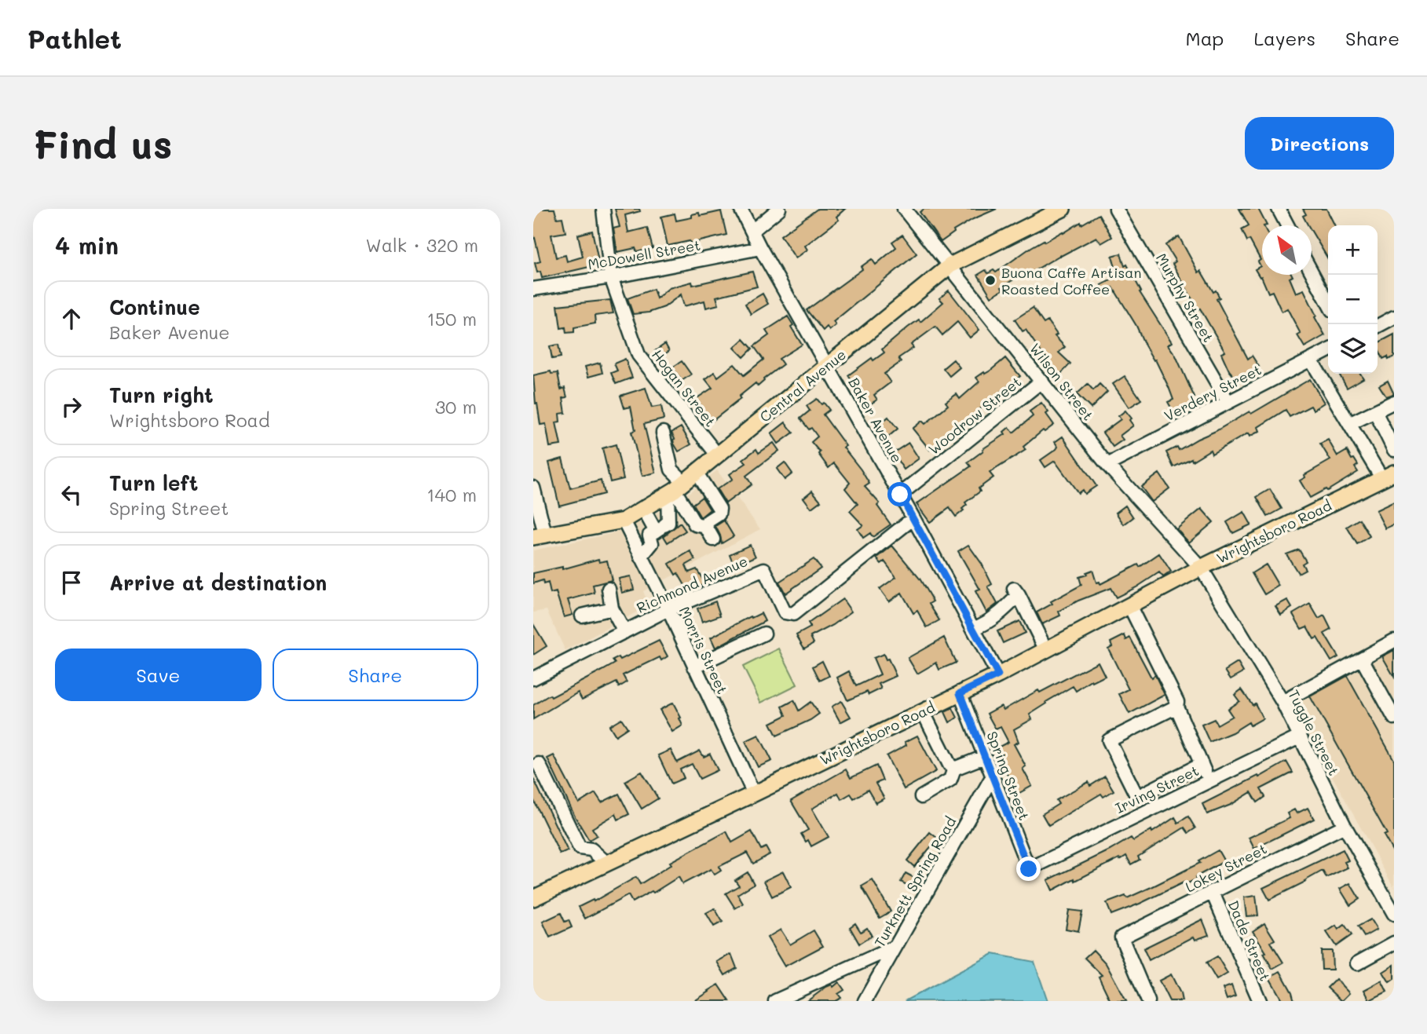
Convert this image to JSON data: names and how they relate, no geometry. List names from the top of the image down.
{
  "streets": {
    "main road": ["Central Avenue", "Wrightsboro Road"],
    "street": [
      "McDowell Street",
      "Murphy Street",
      "Wilson Street",
      "Hogan Street",
      "Verdery Street",
      "Woodrow Street",
      "Baker Avenue",
      "Richmond Avenue",
      "Morris Street",
      "Tuggle Street",
      "Spring Street",
      "Irving Street",
      "Lokey Street",
      "Turknett Spring Road",
      "Dade Street"
    ]
  },
  "crossings": [
    ["McDowell Street", "Hogan Street"],
    ["McDowell Street", "Baker Avenue"],
    ["Murphy Street", "Verdery Street"],
    ["Wilson Street", "Central Avenue"],
    ["Wilson Street", "Verdery Street"],
    ["Wilson Street", "Woodrow Street"],
    ["Wilson Street", "Wrightsboro Road"],
    ["Wilson Street", "Tuggle Street"],
    ["Central Avenue", "Hogan Street"],
    ["Central Avenue", "Baker Avenue"],
    ["Central Avenue", "Morris Street"],
    ["Woodrow Street", "Baker Avenue"],
    ["Baker Avenue", "Wrightsboro Road"],
    ["Baker Avenue", "Richmond Avenue"],
    ["Wrightsboro Road", "Morris Street"],
    ["Wrightsboro Road", "Tuggle Street"],
    ["Wrightsboro Road", "Spring Street"],
    ["Richmond Avenue", "Morris Street"],
    ["Tuggle Street", "Irving Street"],
    ["Tuggle Street", "Lokey Street"],
    ["Spring Street", "Irving Street"],
    ["Spring Street", "Turknett Spring Road"],
    ["Lokey Street", "Dade Street"]
  ],
  "places": ["Buona Caffe Artisan Roasted Coffee"],
  "north": "top left",
  "page": {
    "header": "Pathlet",
    "nav": ["Map", "Layers", "Share"],
    "buttons": [
      "Directions",
      ["Save", "Share"]
    ],
    "title": "Find us",
    "heading": ["4 min", "Walk · 320 m"],
    "map_buttons": ["+", "−"],
    "list": [
      ["Continue", "Baker Avenue", "150 m"],
      ["Turn right", "Wrightsboro Road", "30 m"],
      ["Turn left", "Spring Street", "140 m"],
      "Arrive at destination"
    ]
  }
}
